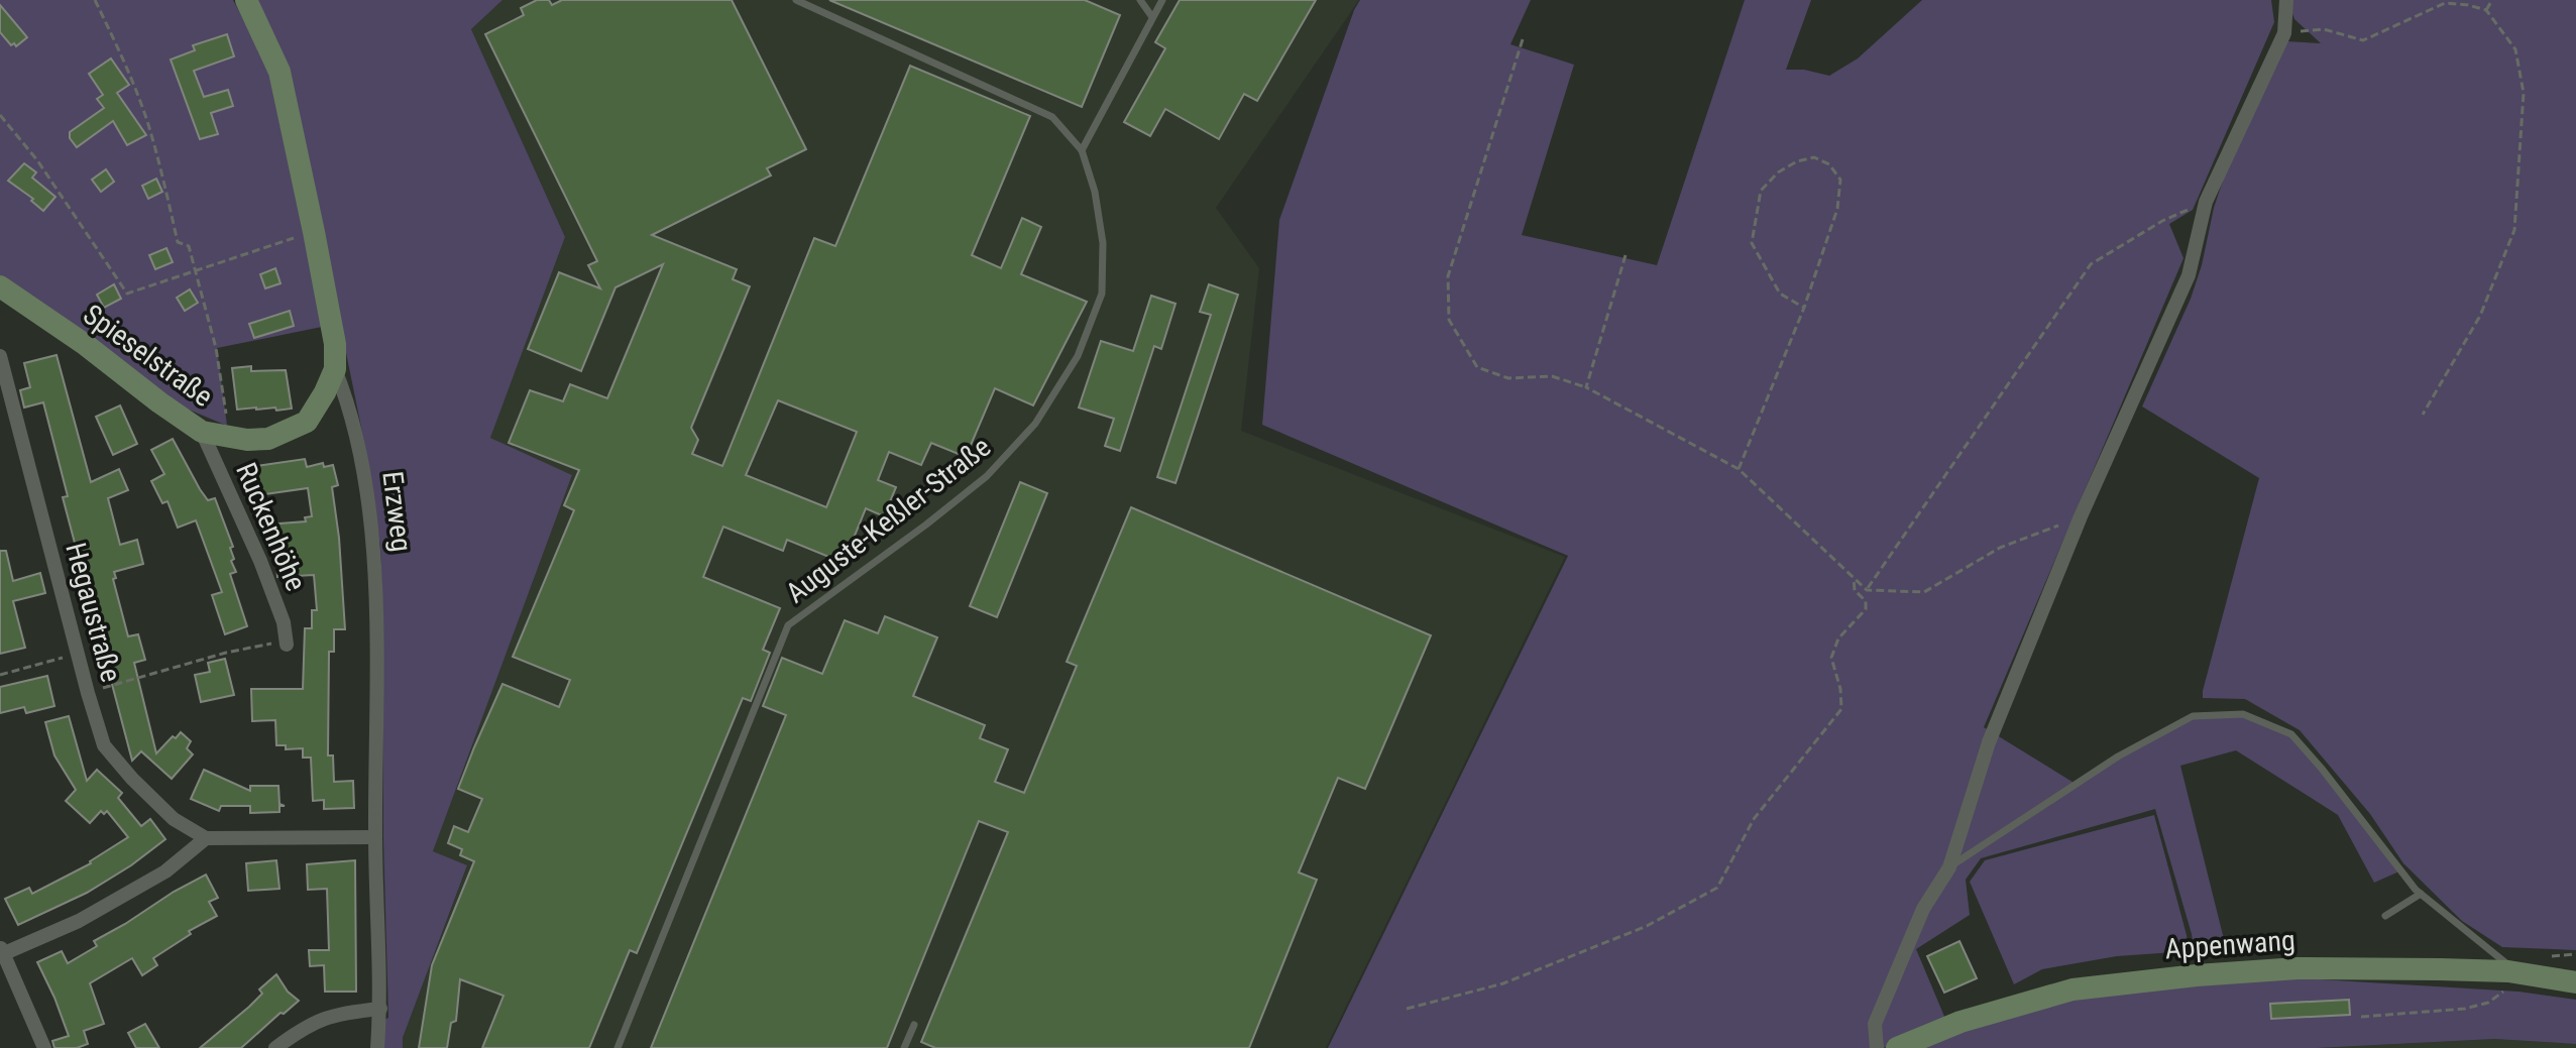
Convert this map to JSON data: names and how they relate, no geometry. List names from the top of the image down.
{
  "streets": {
    "street": [
      "Spieselstraße",
      "Erzweg",
      "Ruckenhöhe",
      "Hegaustraße",
      "Appenwang"
    ],
    "lane": ["Auguste-Keßler-Straße"]
  },
  "crossings": [
    ["Spieselstraße", "Erzweg"],
    ["Spieselstraße", "Ruckenhöhe"]
  ]
}
